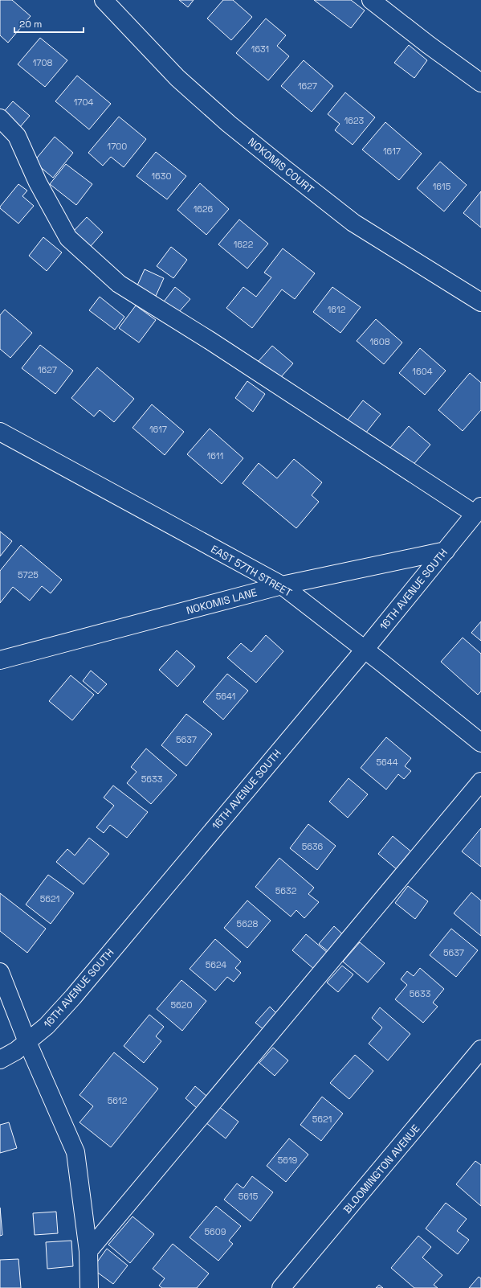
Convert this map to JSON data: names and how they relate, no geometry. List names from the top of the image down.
{
  "streets": {
    "street": [
      "NOKOMIS COURT",
      "EAST 57TH STREET",
      "16TH AVENUE SOUTH",
      "NOKOMIS LANE",
      "BLOOMINGTON AVENUE"
    ]
  },
  "crossings": [
    ["EAST 57TH STREET", "16TH AVENUE SOUTH"],
    ["EAST 57TH STREET", "NOKOMIS LANE"],
    ["16TH AVENUE SOUTH", "NOKOMIS LANE"]
  ],
  "house_numbers": [
    "1631",
    "1708",
    "1627",
    "1704",
    "1623",
    "1700",
    "1617",
    "1630",
    "1615",
    "1626",
    "1622",
    "1612",
    "1608",
    "1627",
    "1604",
    "1617",
    "1611",
    "5725",
    "5641",
    "5637",
    "5644",
    "5633",
    "5636",
    "5632",
    "5621",
    "5628",
    "5637",
    "5624",
    "5633",
    "5620",
    "5612",
    "5621",
    "5619",
    "5615",
    "5609"
  ],
  "scale_bar": "20 m"
}
